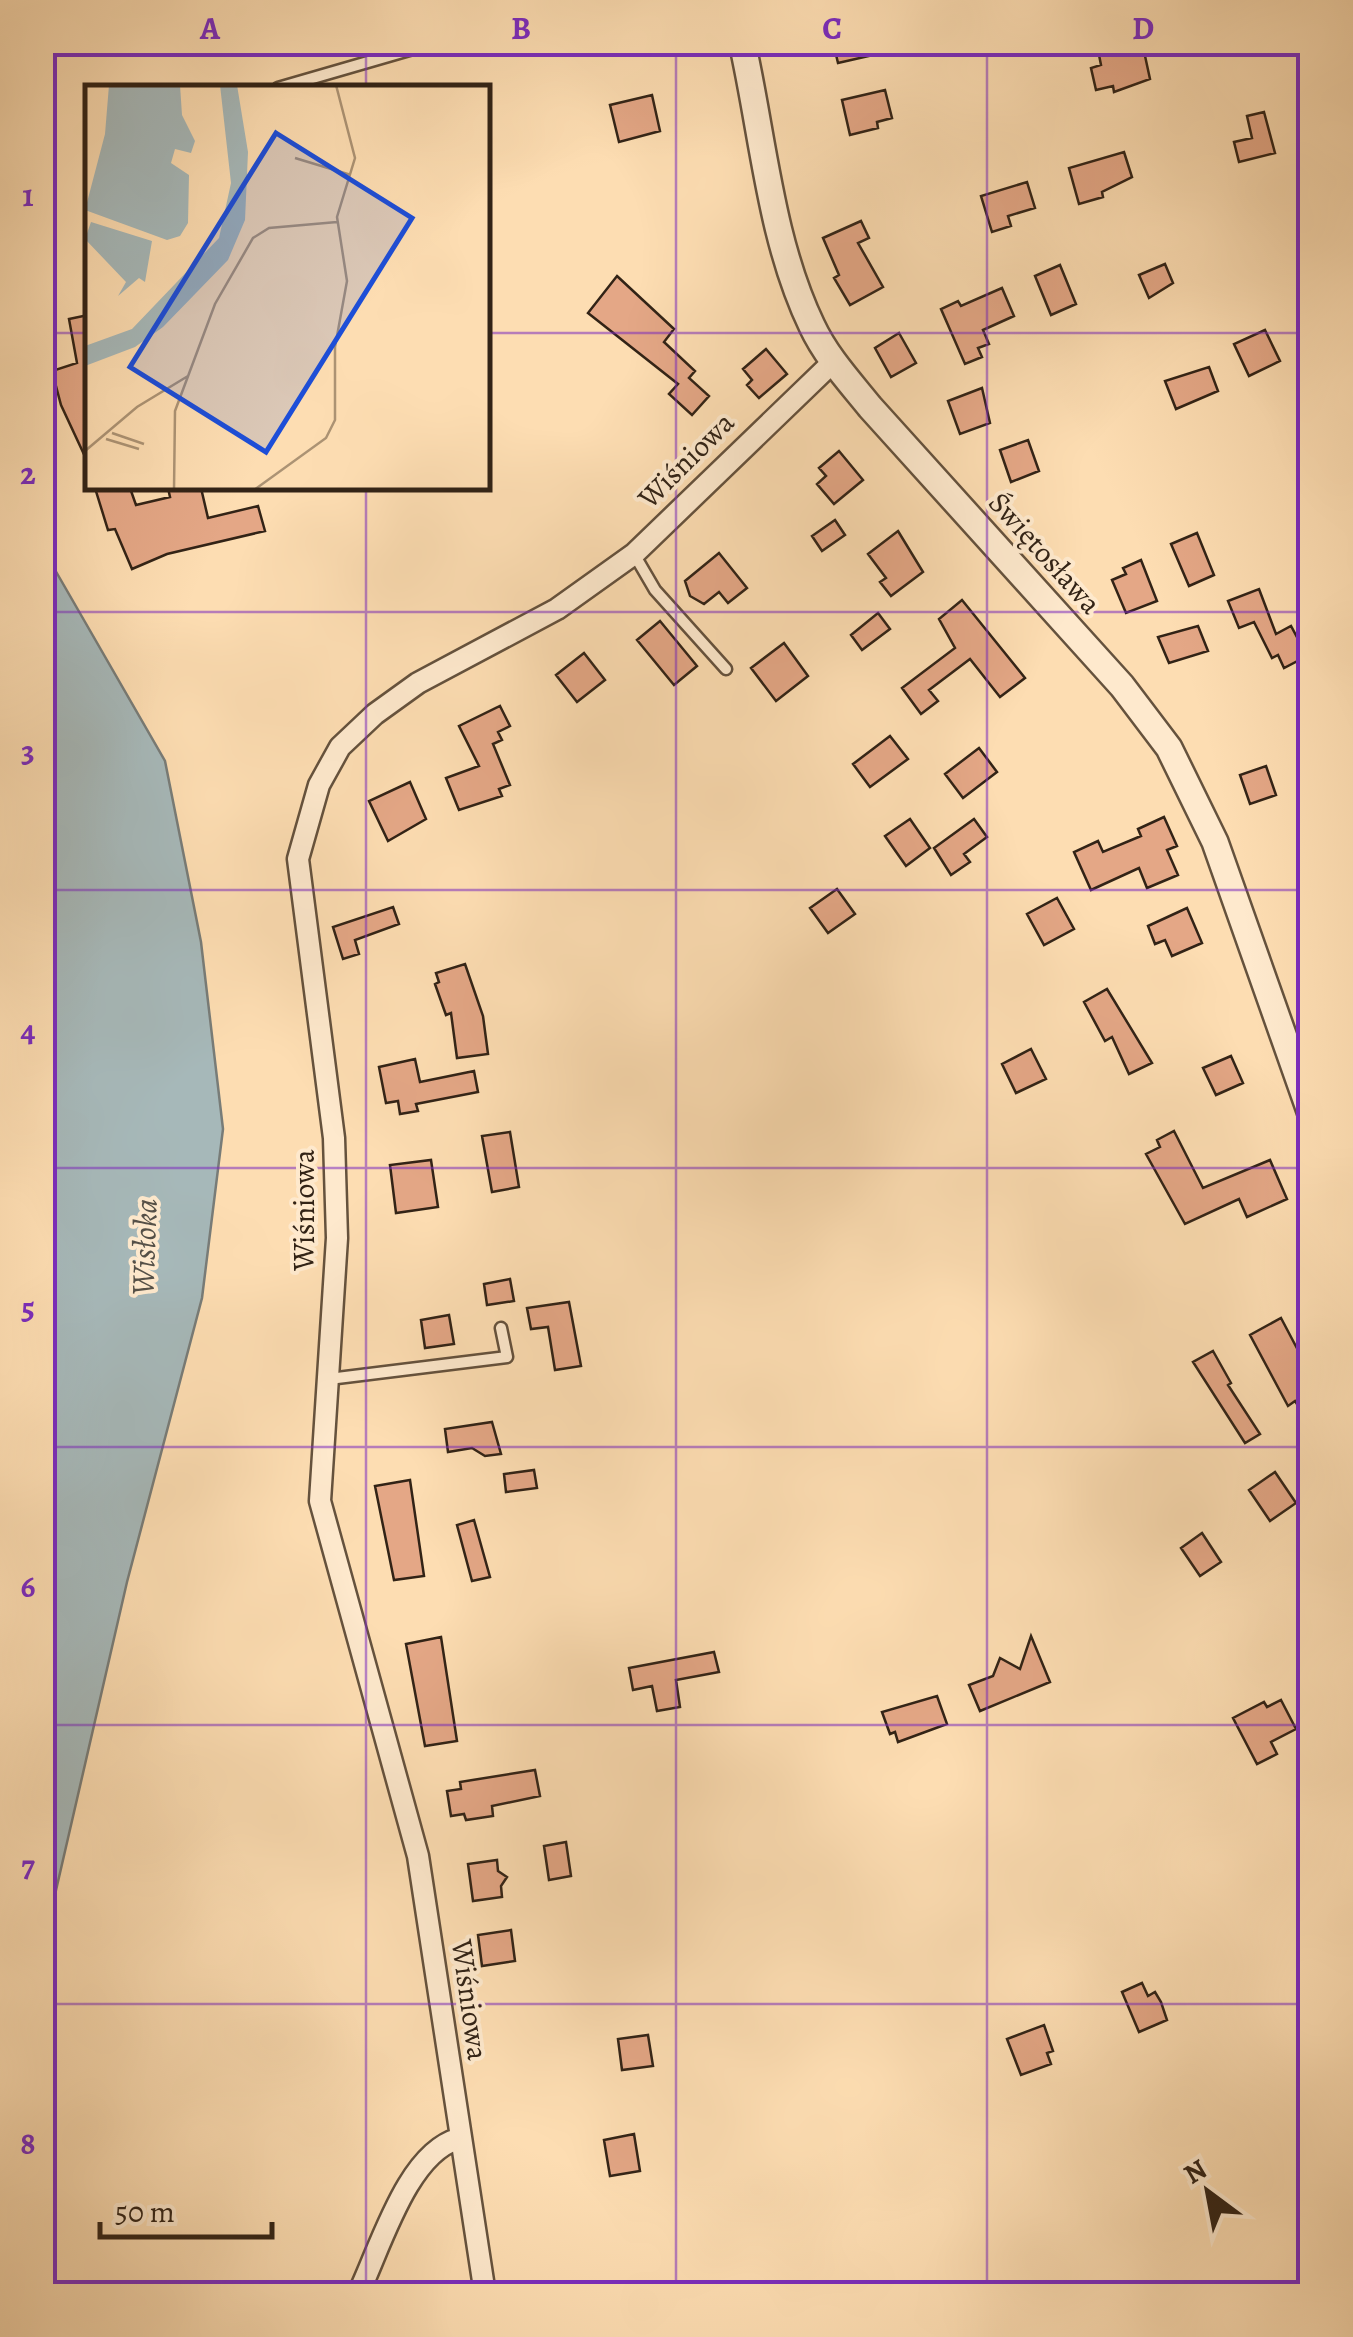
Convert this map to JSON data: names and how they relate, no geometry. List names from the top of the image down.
{
  "streets": {
    "street": ["Wiśniowa", "Świętosława"]
  },
  "crossings": [
    ["Wiśniowa", "Świętosława"]
  ],
  "water": ["Wisłoka"],
  "scale_bar": "50 m",
  "north": "top left",
  "grid": {
    "columns": [
      "A",
      "B",
      "C",
      "D"
    ],
    "rows": [
      "1",
      "2",
      "3",
      "4",
      "5",
      "6",
      "7",
      "8"
    ]
  }
}
